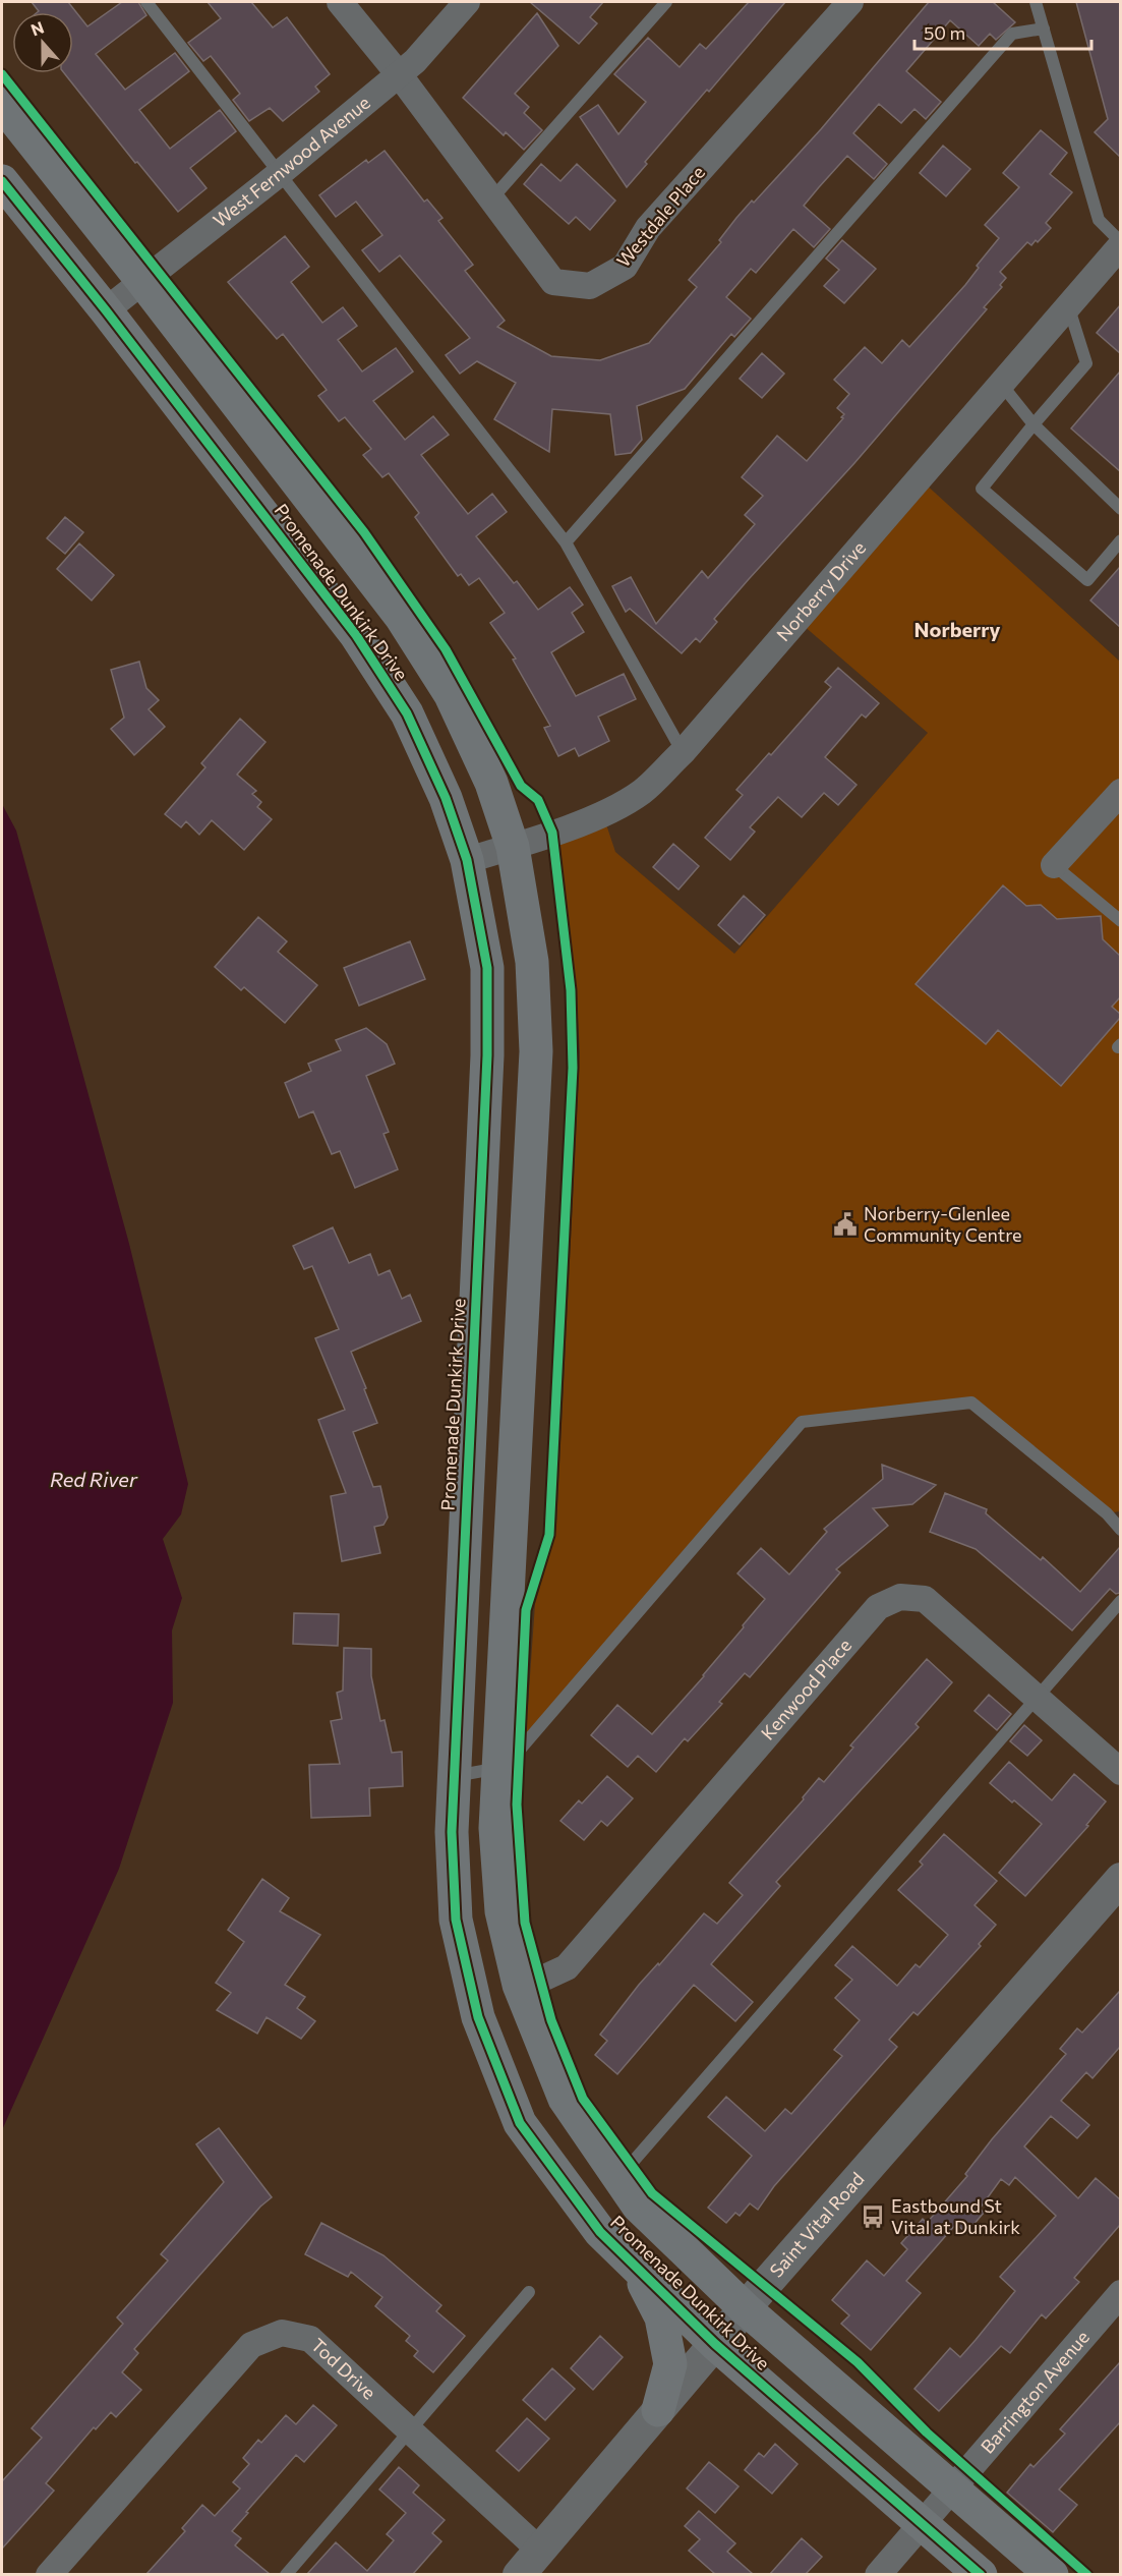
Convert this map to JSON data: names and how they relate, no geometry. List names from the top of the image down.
{
  "streets": {
    "main road": ["Promenade Dunkirk Drive"],
    "street": [
      "West Fernwood Avenue",
      "Westdale Place",
      "Norberry Drive",
      "Kenwood Place",
      "Saint Vital Road",
      "Tod Drive",
      "Barrington Avenue"
    ]
  },
  "crossings": [
    ["West Fernwood Avenue", "Westdale Place"],
    ["West Fernwood Avenue", "Promenade Dunkirk Drive"],
    ["Norberry Drive", "Promenade Dunkirk Drive"],
    ["Promenade Dunkirk Drive", "Kenwood Place"],
    ["Promenade Dunkirk Drive", "Saint Vital Road"],
    ["Promenade Dunkirk Drive", "Barrington Avenue"],
    ["Saint Vital Road", "Tod Drive"]
  ],
  "districts": ["Norberry"],
  "water": ["Red River"],
  "places": {
    "public building": ["Norberry-Glenlee Community Centre"],
    "bus stop": ["Eastbound St Vital at Dunkirk"]
  },
  "scale_bar": "50 m",
  "north": "top"
}
